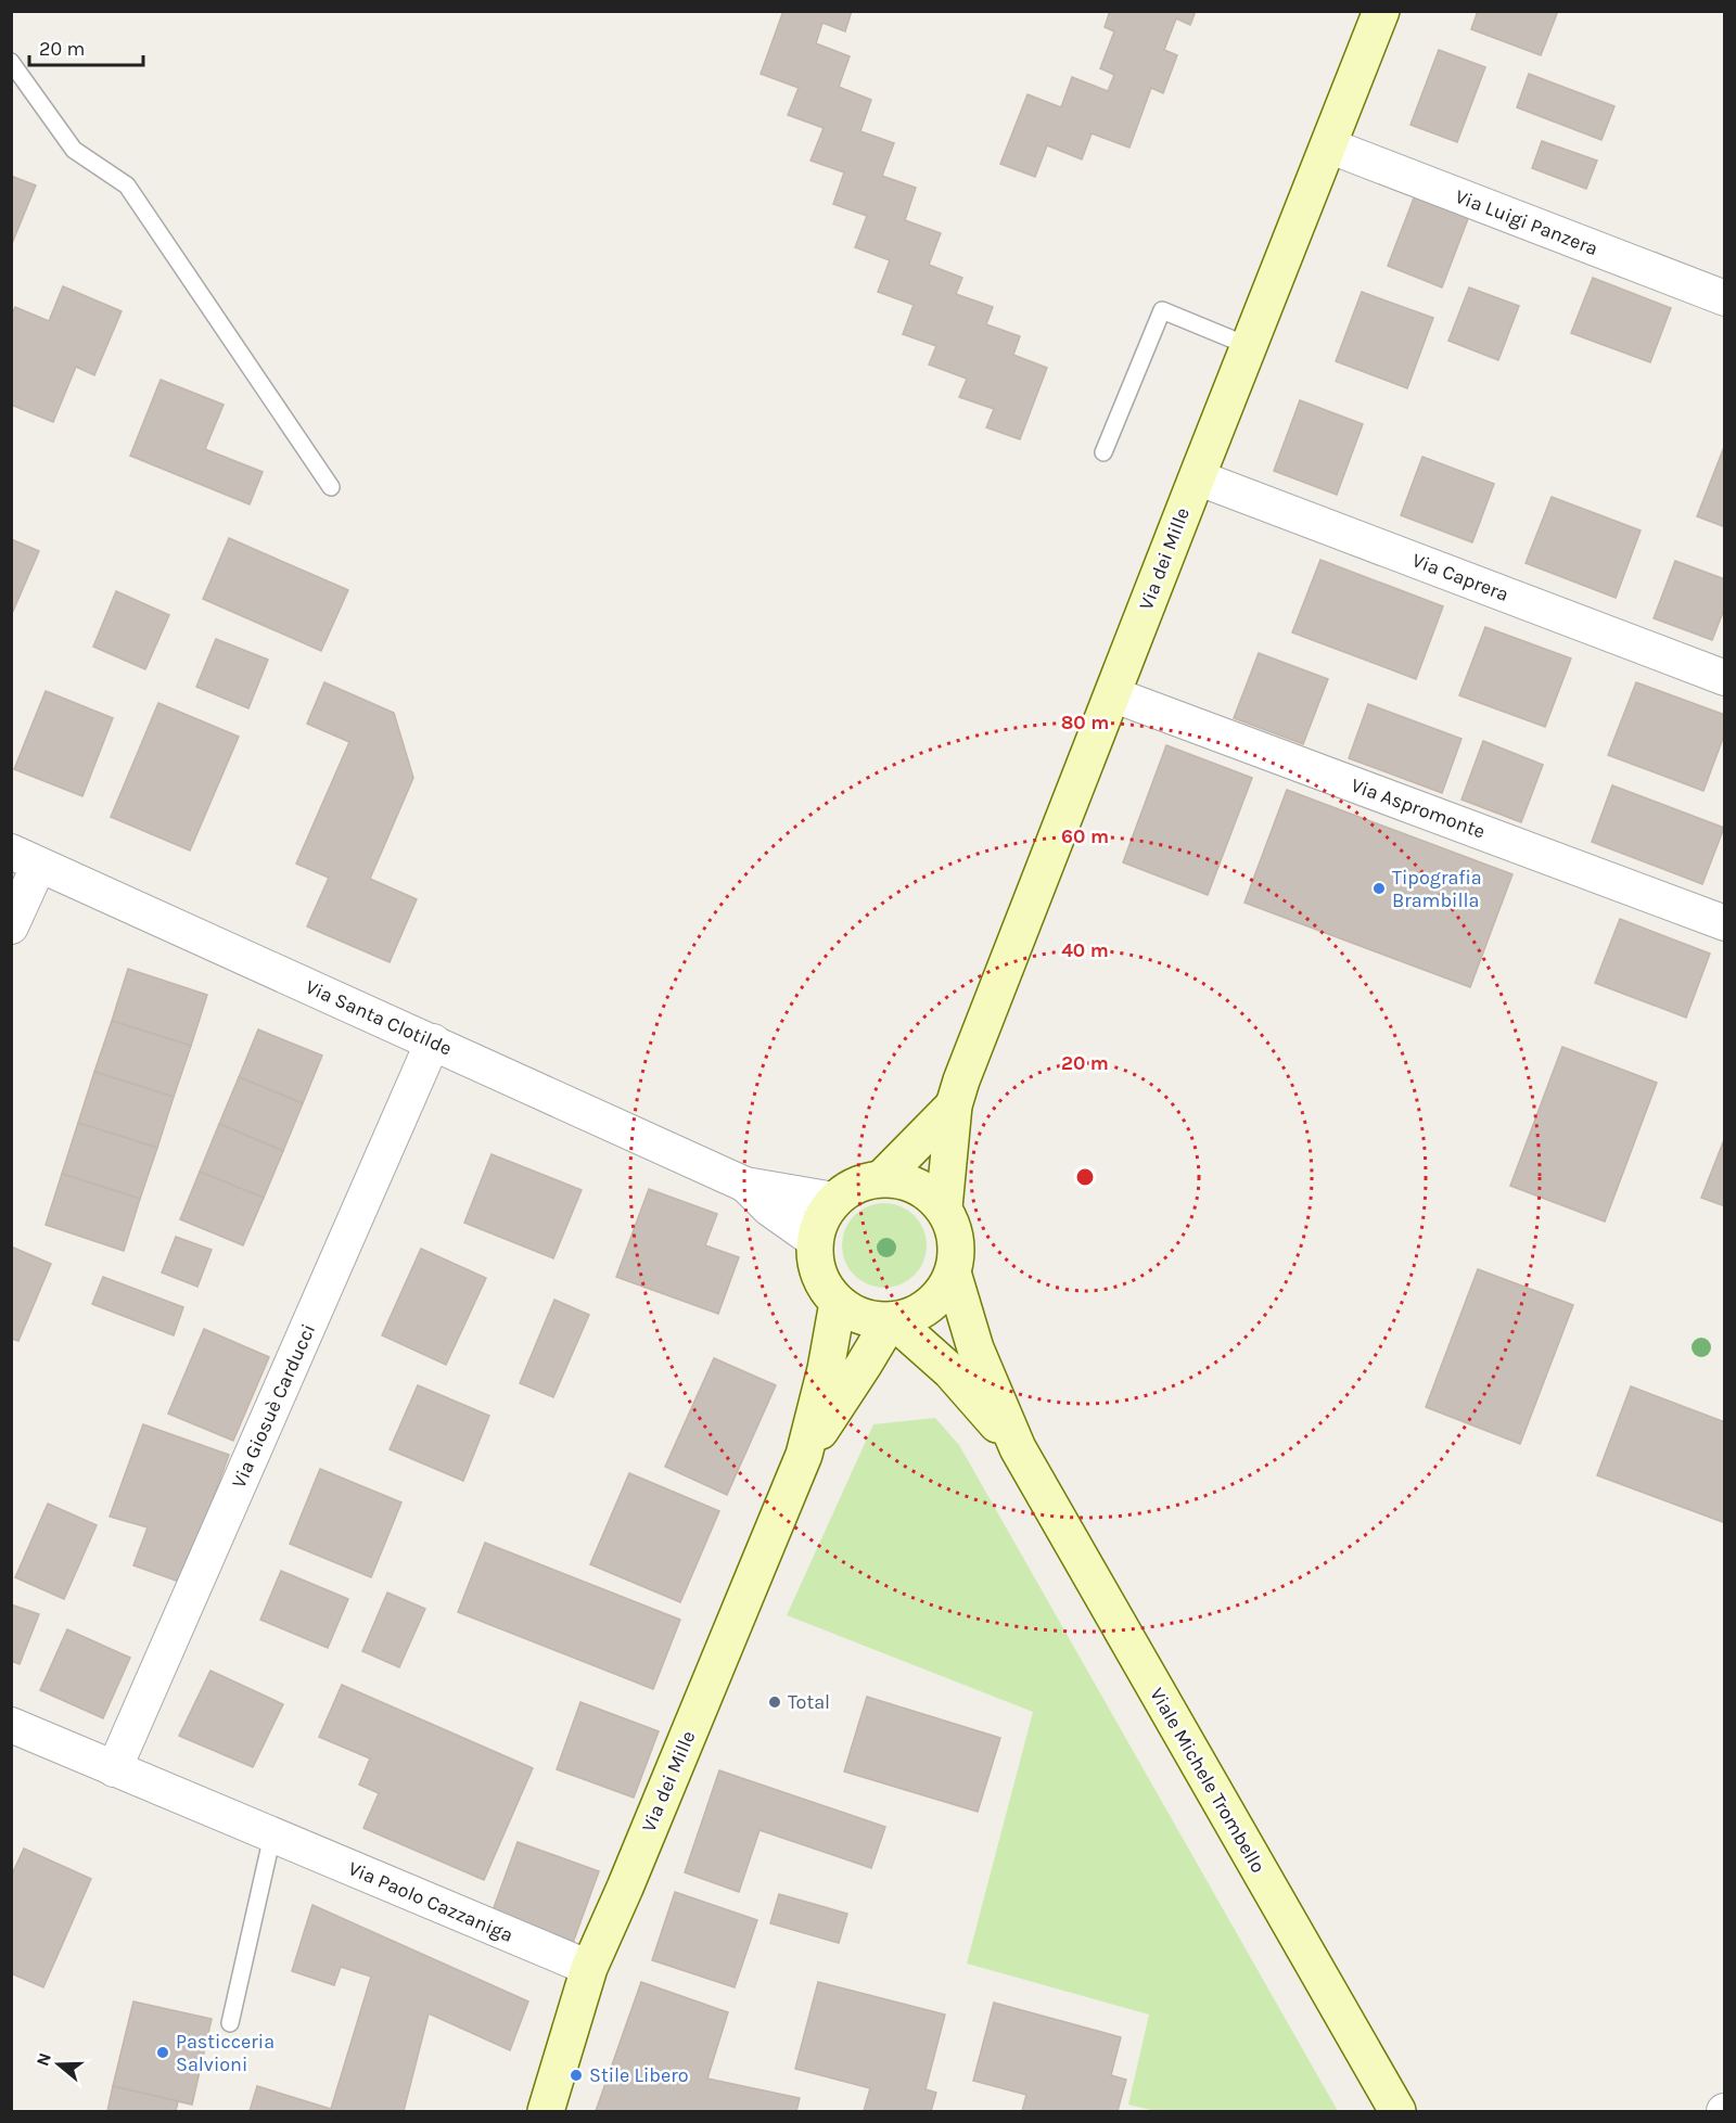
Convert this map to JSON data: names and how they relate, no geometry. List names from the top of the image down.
{
  "streets": {
    "main road": ["Via dei Mille", "Viale Michele Trombello"],
    "street": [
      "Via Luigi Panzera",
      "Via Caprera",
      "Via Aspromonte",
      "Via Santa Clotilde",
      "Via Giosuè Carducci",
      "Via Paolo Cazzaniga"
    ]
  },
  "crossings": [
    ["Via Luigi Panzera", "Via dei Mille"],
    ["Via dei Mille", "Via Caprera"],
    ["Via dei Mille", "Via Aspromonte"],
    ["Via dei Mille", "Via Santa Clotilde"],
    ["Via dei Mille", "Viale Michele Trombello"],
    ["Via dei Mille", "Via Paolo Cazzaniga"],
    ["Via Santa Clotilde", "Via Giosuè Carducci"],
    ["Via Santa Clotilde", "Viale Michele Trombello"],
    ["Via Giosuè Carducci", "Via Paolo Cazzaniga"]
  ],
  "places": [
    "Tipografia Brambilla",
    "Total",
    "Pasticceria Salvioni",
    "Stile Libero"
  ],
  "scale_bar": "20 m",
  "north": "left",
  "rings": [
    "80 m",
    "60 m",
    "40 m",
    "20 m"
  ]
}
